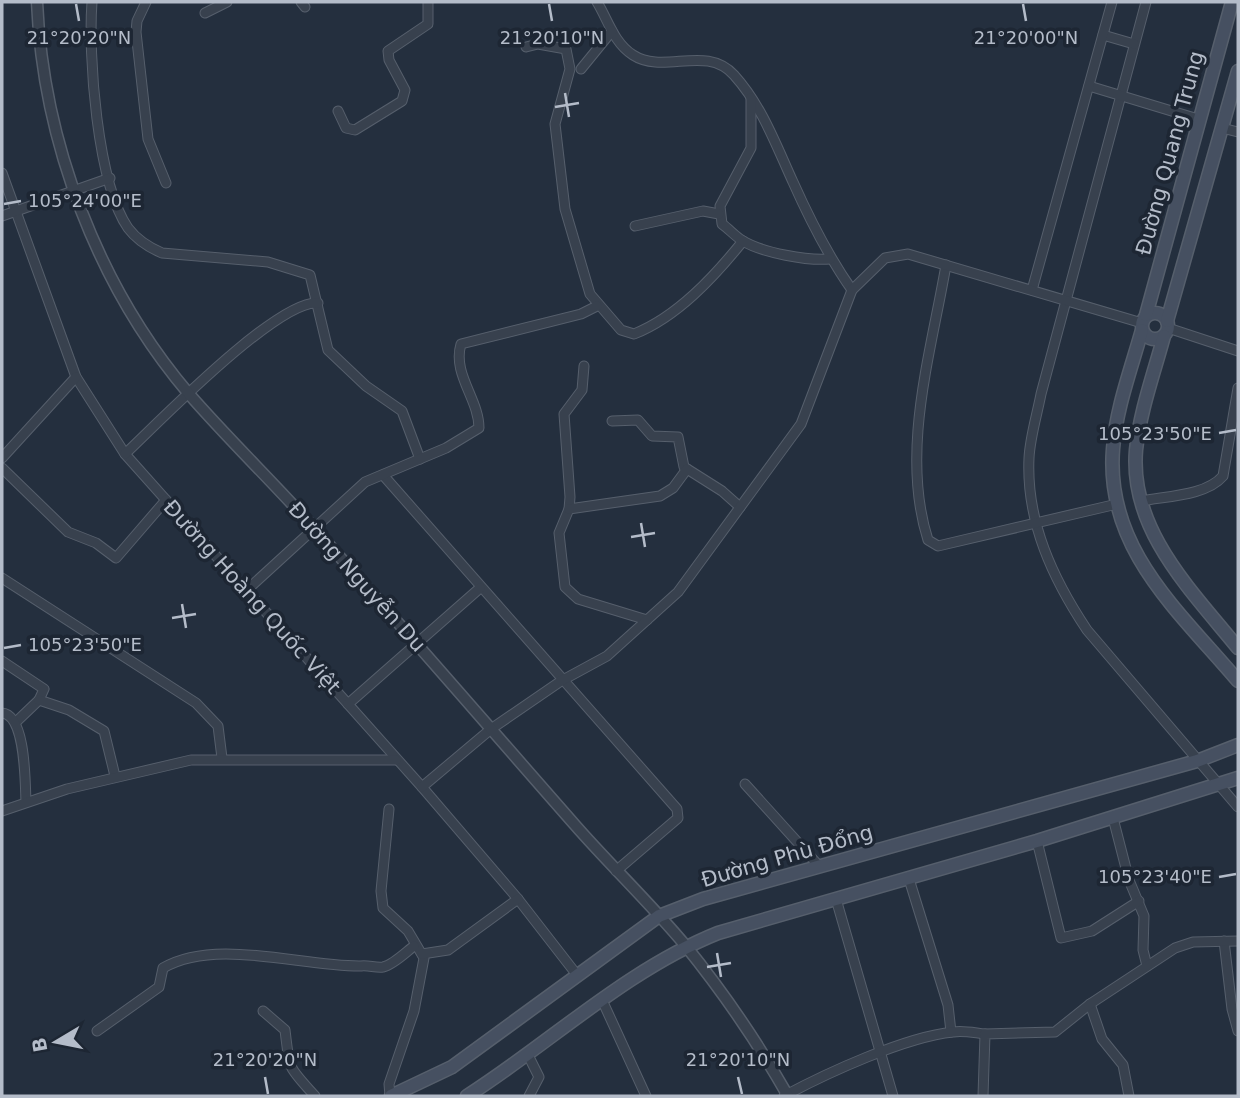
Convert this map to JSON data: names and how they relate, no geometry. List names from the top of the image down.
{
  "streets": {
    "main road": ["Đường Quang Trung", "Đường Phù Đổng"],
    "street": ["Đường Nguyễn Du", "Đường Hoàng Quốc Việt"]
  },
  "crossings": [
    ["Đường Nguyễn Du", "Đường Phù Đổng"],
    ["Đường Hoàng Quốc Việt", "Đường Phù Đổng"]
  ],
  "north": "left",
  "coordinates": [
    "21°20'20\"N",
    "21°20'10\"N",
    "21°20'00\"N",
    "105°24'00\"E",
    "105°23'50\"E",
    "105°23'40\"E"
  ]
}
